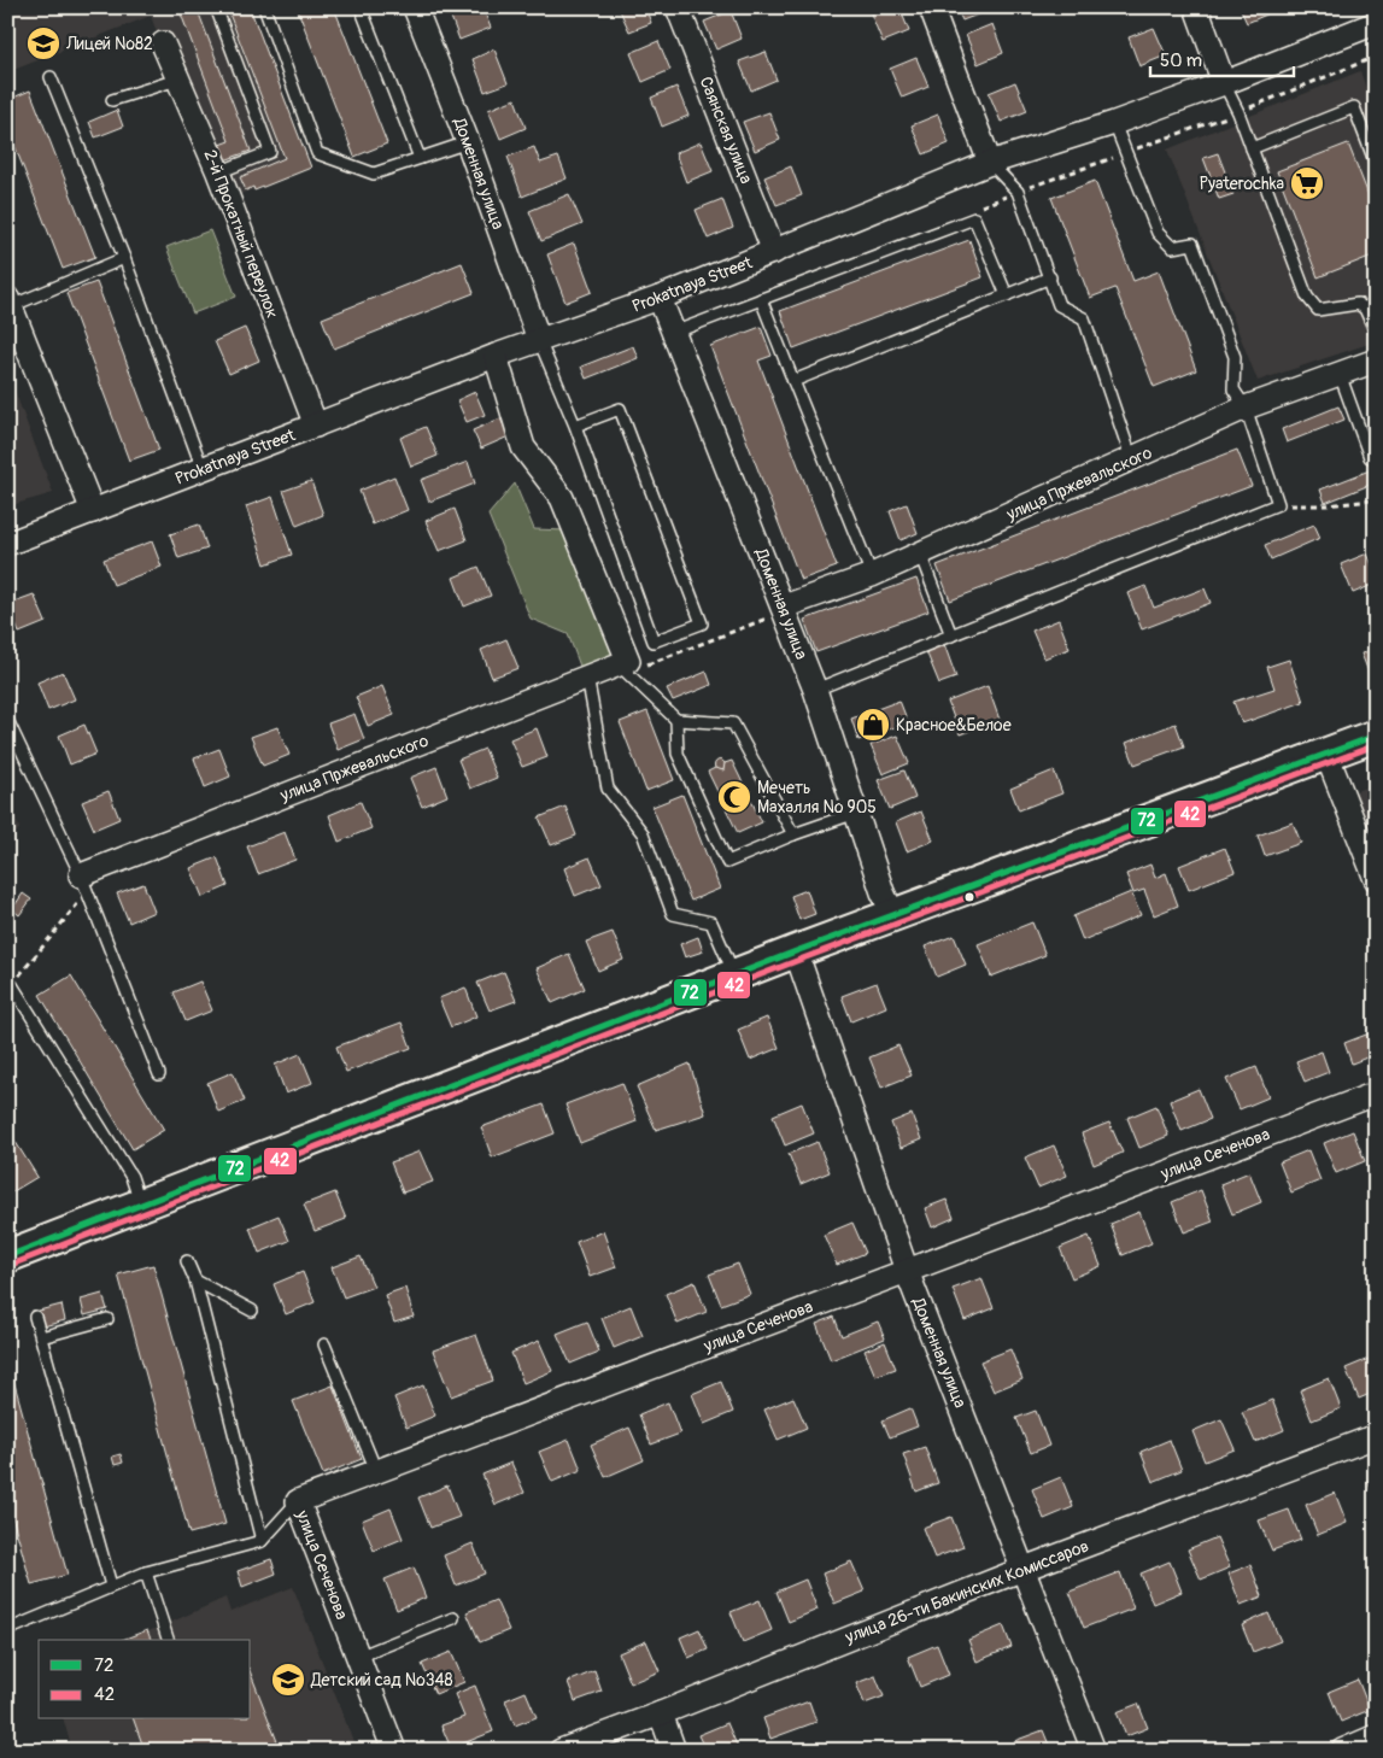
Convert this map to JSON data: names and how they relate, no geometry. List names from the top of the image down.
{
  "streets": {
    "street": [
      "Саянская улица",
      "Доменная улица",
      "2-й Прокатный переулок",
      "Prokatnaya Street",
      "улица Пржевальского",
      "улица Сеченова",
      "улица 26-ти Бакинских Комиссаров"
    ]
  },
  "crossings": [
    ["Саянская улица", "Prokatnaya Street"],
    ["Доменная улица", "Prokatnaya Street"],
    ["Доменная улица", "улица Пржевальского"],
    ["Доменная улица", "улица Сеченова"],
    ["Доменная улица", "улица 26-ти Бакинских Комиссаров"],
    ["2-й Прокатный переулок", "Prokatnaya Street"]
  ],
  "places": {
    "school or university": ["Лицей №82", "Детский сад №348"],
    "supermarket": ["Pyaterochka"],
    "shop": ["Красное&Белое"],
    "mosque": ["Мечеть Махалля № 905"]
  },
  "lines": ["transit line 72", "transit line 42"],
  "legend": ["72", "42"],
  "scale_bar": "50 m"
}
